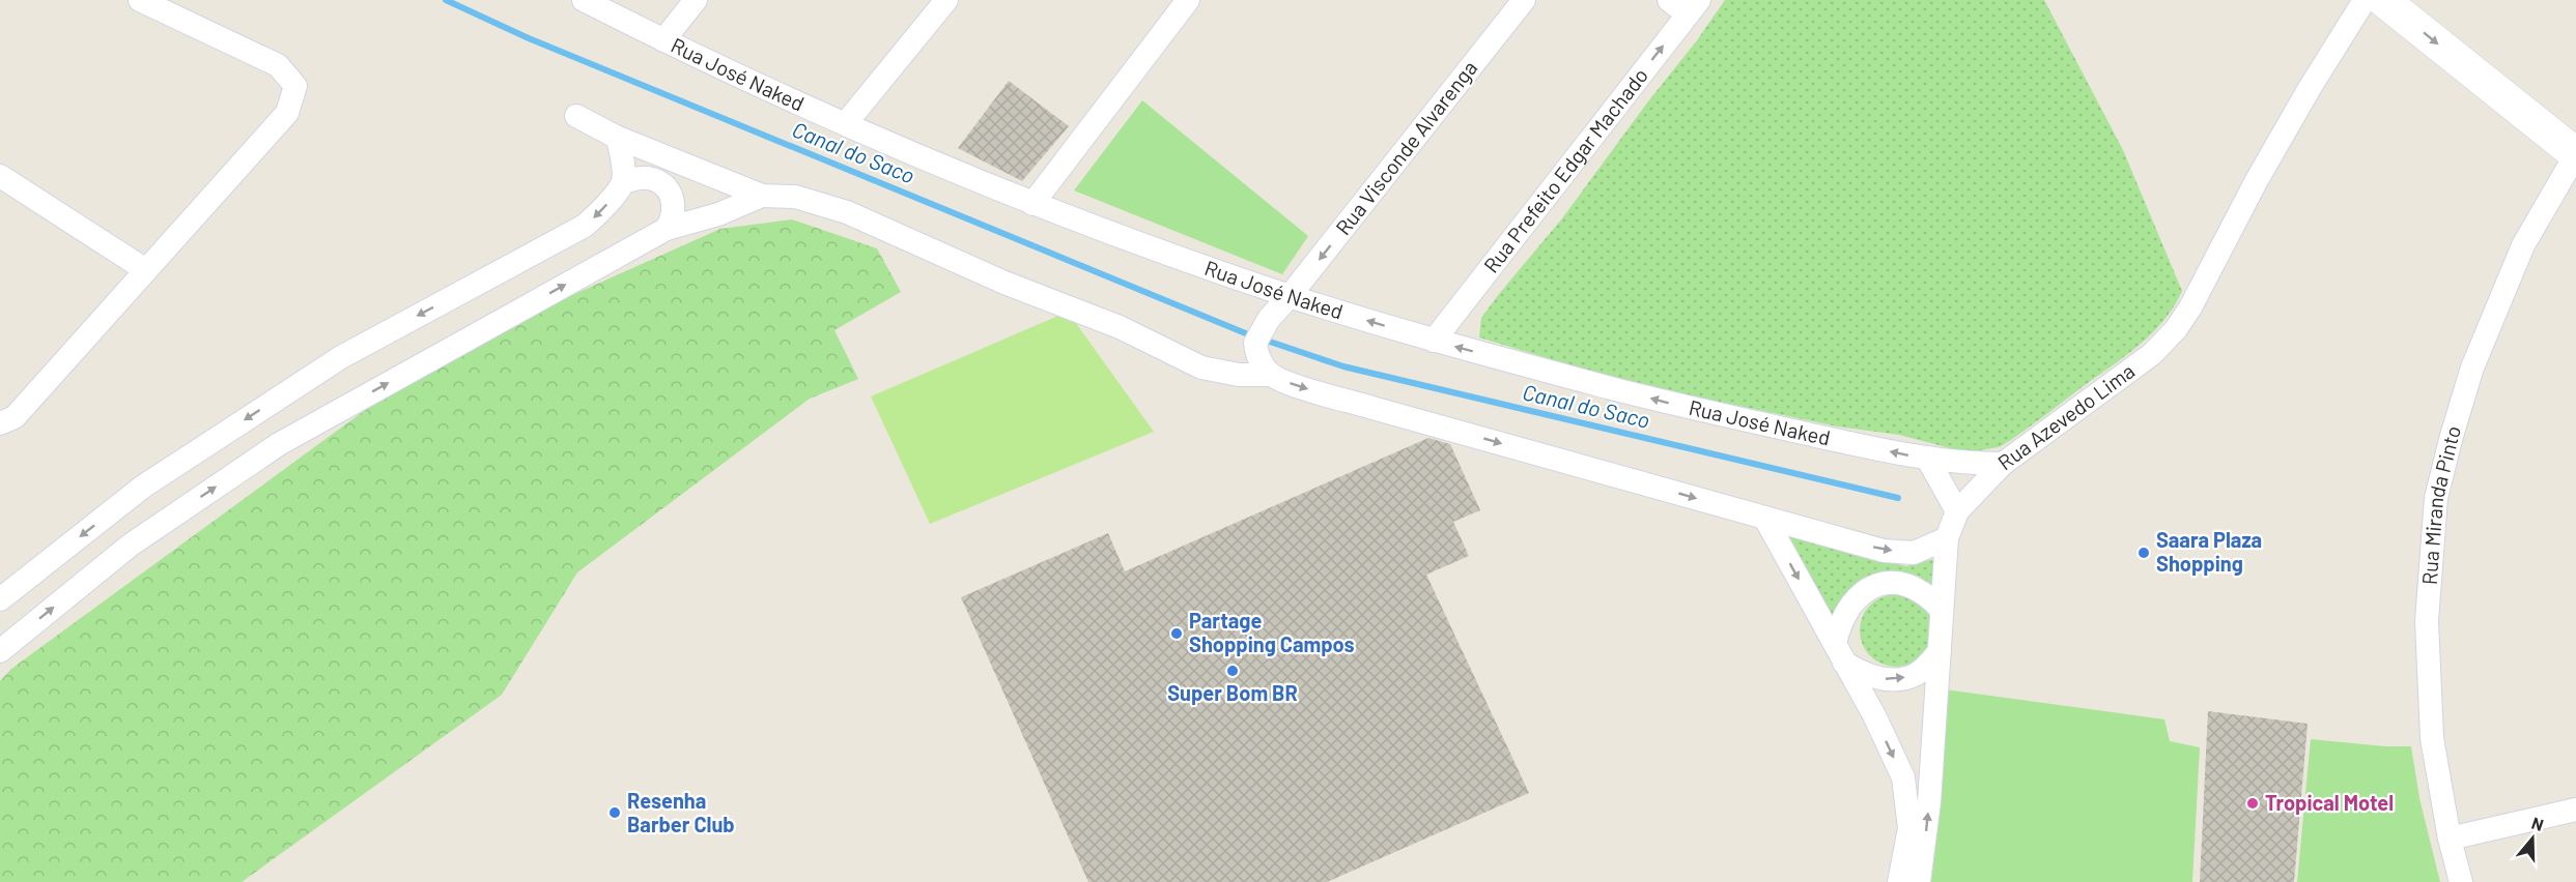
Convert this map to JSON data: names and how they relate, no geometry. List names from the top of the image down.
{
  "streets": {
    "street": [
      "Rua José Naked",
      "Rua Visconde Alvarenga",
      "Rua Prefeito Edgar Machado",
      "Rua Azevedo Lima",
      "Rua Miranda Pinto"
    ]
  },
  "crossings": [
    ["Rua José Naked", "Rua Visconde Alvarenga"],
    ["Rua José Naked", "Rua Prefeito Edgar Machado"],
    ["Rua José Naked", "Rua Azevedo Lima"]
  ],
  "one_way": ["Rua Visconde Alvarenga", "Rua Prefeito Edgar Machado"],
  "water": ["Canal do Saco"],
  "places": [
    "Saara Plaza Shopping",
    "Partage Shopping Campos",
    "Super Bom BR",
    "Tropical Motel",
    "Resenha Barber Club"
  ],
  "north": "top"
}
